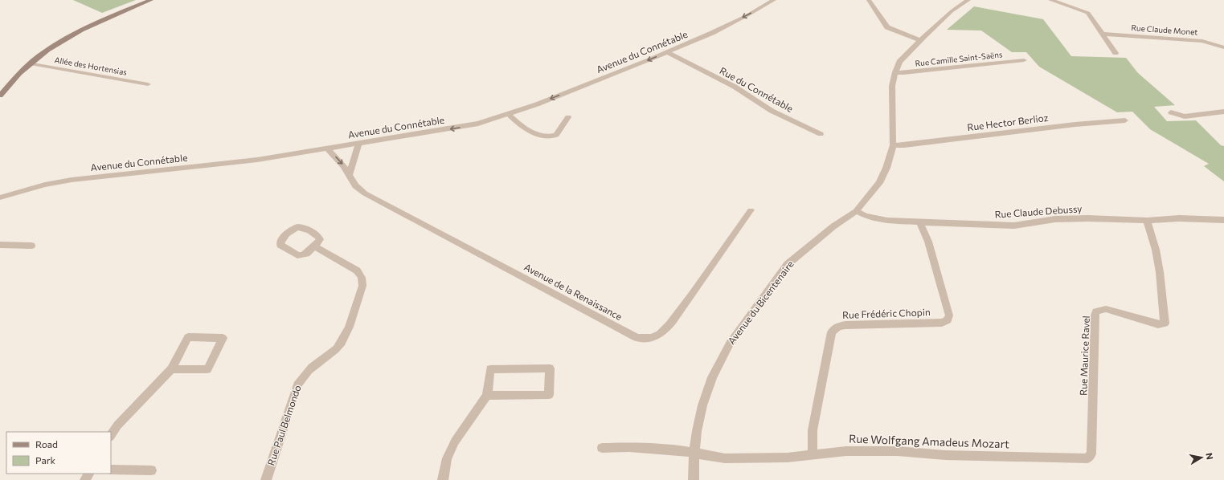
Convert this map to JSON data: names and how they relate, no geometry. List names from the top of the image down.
{
  "streets": {
    "street": [
      "Rue Claude Monet",
      "Avenue du Connétable",
      "Rue Camille Saint-Saëns",
      "Allée des Hortensias",
      "Rue du Connétable",
      "Rue Hector Berlioz",
      "Rue Claude Debussy",
      "Avenue de la Renaissance",
      "Avenue du Bicentenaire",
      "Rue Frédéric Chopin",
      "Rue Maurice Ravel",
      "Rue Paul Belmondo",
      "Rue Wolfgang Amadeus Mozart"
    ]
  },
  "crossings": [
    ["Avenue du Connétable", "Rue du Connétable"],
    ["Avenue du Connétable", "Avenue de la Renaissance"],
    ["Rue Camille Saint-Saëns", "Avenue du Bicentenaire"],
    ["Rue Hector Berlioz", "Avenue du Bicentenaire"],
    ["Rue Claude Debussy", "Avenue du Bicentenaire"],
    ["Rue Claude Debussy", "Rue Frédéric Chopin"],
    ["Rue Claude Debussy", "Rue Maurice Ravel"],
    ["Avenue du Bicentenaire", "Rue Wolfgang Amadeus Mozart"],
    ["Rue Frédéric Chopin", "Rue Wolfgang Amadeus Mozart"],
    ["Rue Maurice Ravel", "Rue Wolfgang Amadeus Mozart"]
  ],
  "one_way": ["Avenue du Connétable"],
  "legend": ["Road", "Park"],
  "north": "right"
}
